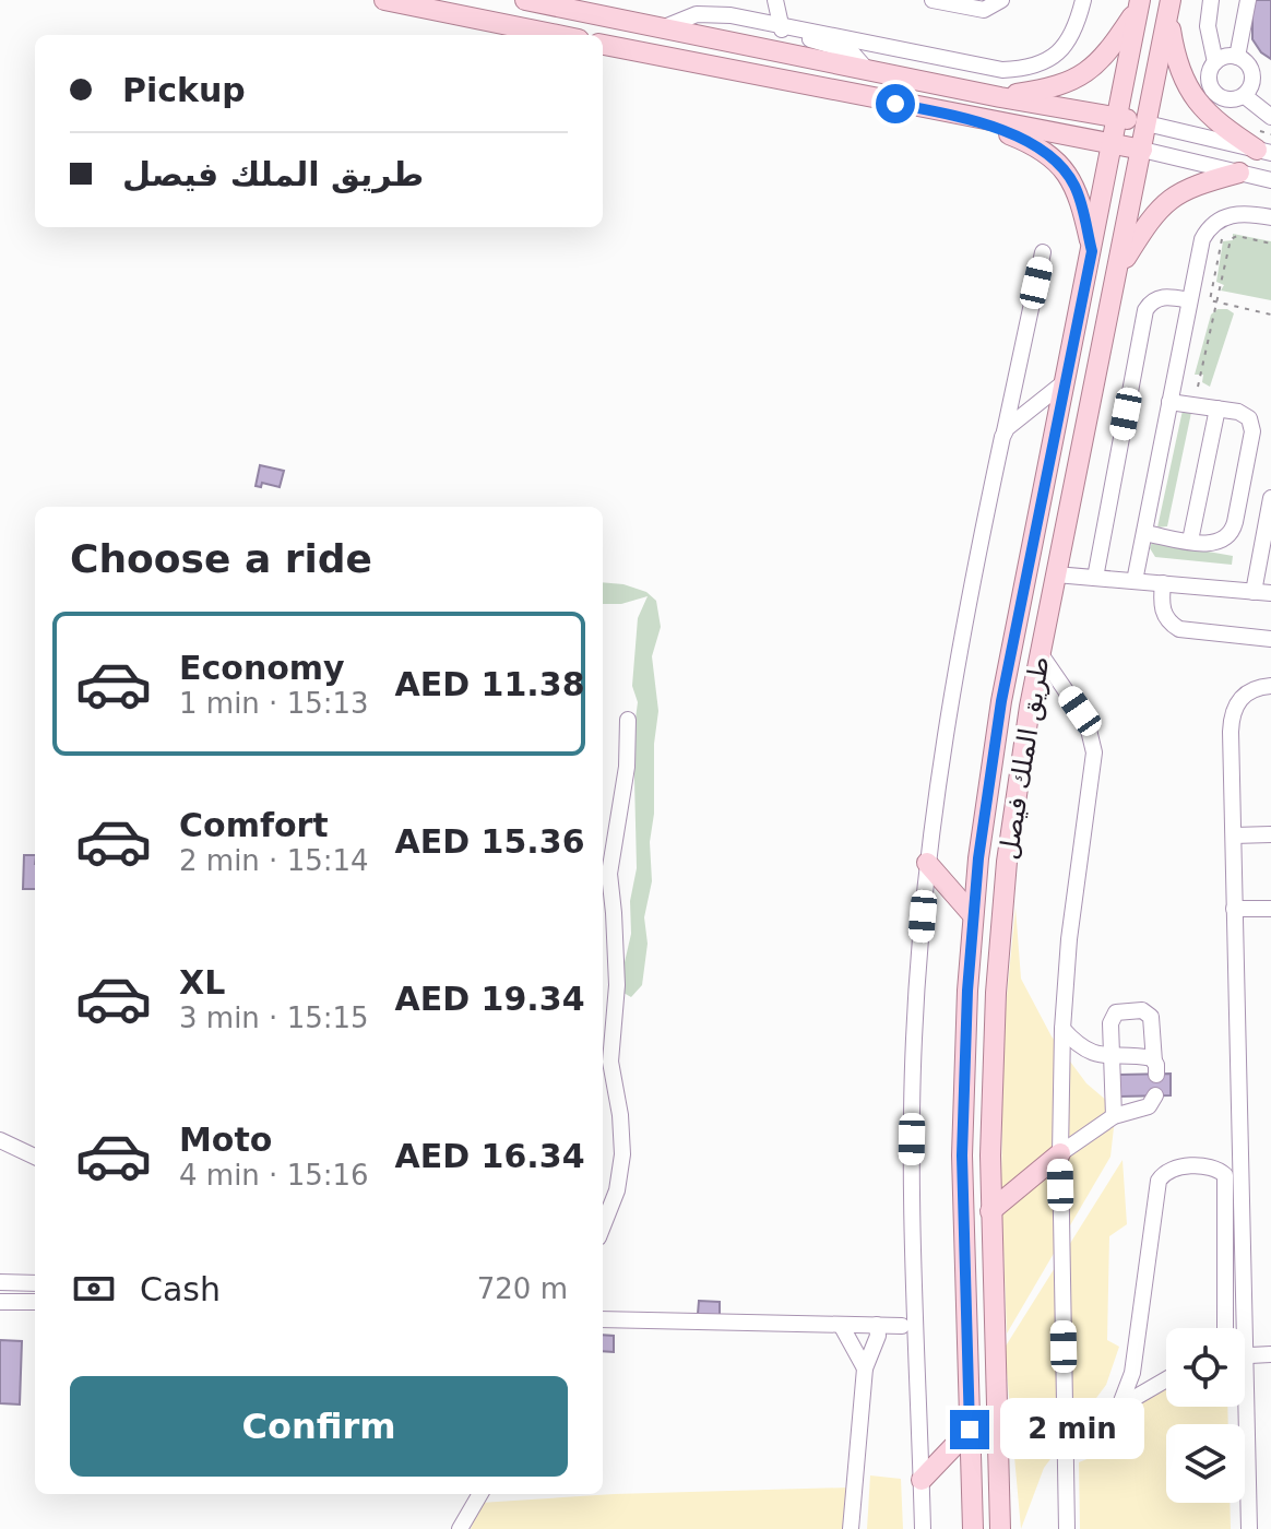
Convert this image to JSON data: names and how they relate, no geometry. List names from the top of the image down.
{
  "streets": {
    "main road": ["طريق الملك فيصل"]
  },
  "page": {
    "banner": ["Pickup", "طريق الملك فيصل"],
    "heading": "Choose a ride",
    "list": [
      {
        "name": "Economy",
        "note": "1 min · 15:13",
        "value": "AED 11.38"
      },
      {
        "name": "Comfort",
        "note": "2 min · 15:14",
        "value": "AED 15.36"
      },
      {
        "name": "XL",
        "note": "3 min · 15:15",
        "value": "AED 19.34"
      },
      {
        "name": "Moto",
        "note": "4 min · 15:16",
        "value": "AED 16.34"
      }
    ],
    "pay": ["Cash", "720 m"],
    "buttons": "Confirm",
    "bubble": "2 min"
  }
}
